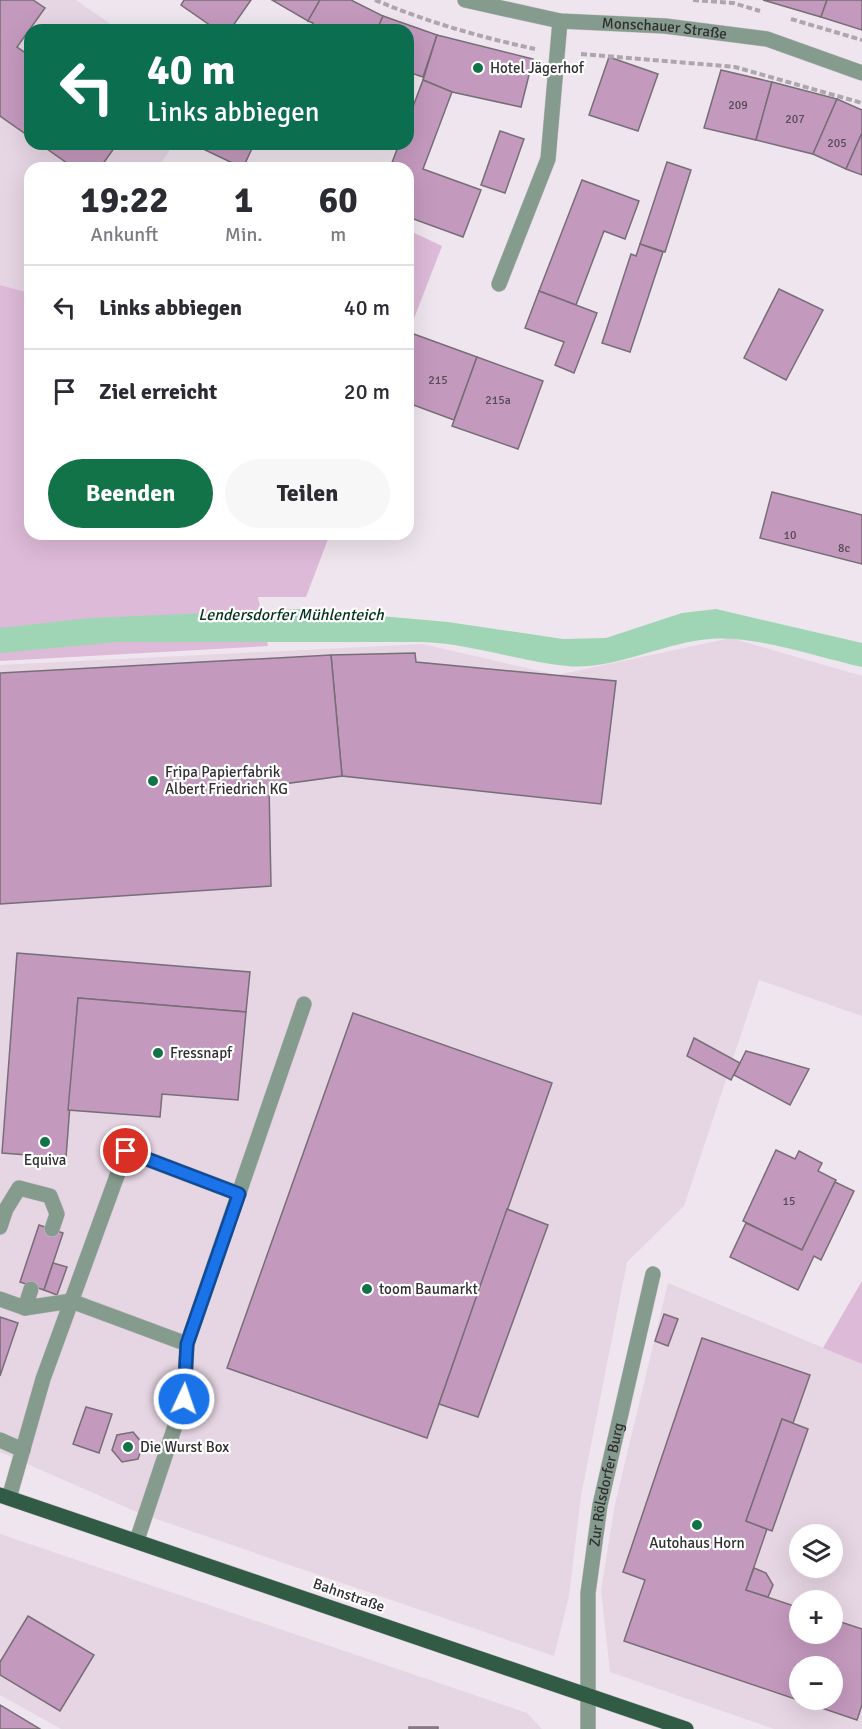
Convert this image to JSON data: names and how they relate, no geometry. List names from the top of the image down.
{
  "streets": {
    "main road": ["Bahnstraße"],
    "street": ["Monschauer Straße", "Zur Rölsdorfer Burg"]
  },
  "crossings": [
    ["Zur Rölsdorfer Burg", "Bahnstraße"]
  ],
  "water": ["Lendersdorfer Mühlenteich"],
  "places": [
    "Hotel Jägerhof",
    "Fripa Papierfabrik Albert Friedrich KG",
    "Fressnapf",
    "Equiva",
    "toom Baumarkt",
    "Die Wurst Box",
    "Autohaus Horn"
  ],
  "house_numbers": [
    "209",
    "207",
    "205",
    "215",
    "215a",
    "10",
    "8c",
    "15"
  ],
  "page": {
    "turn": ["40 m", "Links abbiegen"],
    "eta": [
      "19:22",
      "Ankunft",
      "1",
      "Min.",
      "60",
      "m"
    ],
    "list": [
      {
        "name": "Links abbiegen",
        "value": "40 m"
      },
      {
        "name": "Ziel erreicht",
        "value": "20 m"
      }
    ],
    "buttons": ["Beenden", "Teilen"],
    "map_buttons": ["+", "−"]
  }
}
